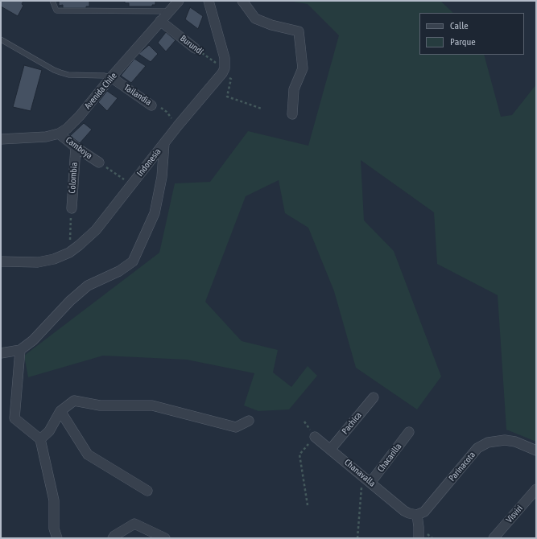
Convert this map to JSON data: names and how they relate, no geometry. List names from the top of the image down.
{
  "streets": {
    "street": [
      "Burundí",
      "Avenida Chile",
      "Tailandia",
      "Camboya",
      "Indonesia",
      "Colombia",
      "Pachica",
      "Chacarilla",
      "Parinacota",
      "Chanavalla",
      "Visviri"
    ]
  },
  "crossings": [
    ["Burundí", "Avenida Chile"],
    ["Burundí", "Indonesia"],
    ["Avenida Chile", "Tailandia"],
    ["Avenida Chile", "Camboya"],
    ["Tailandia", "Indonesia"],
    ["Camboya", "Colombia"],
    ["Pachica", "Chanavalla"],
    ["Chacarilla", "Chanavalla"],
    ["Parinacota", "Chanavalla"]
  ],
  "legend": ["Calle", "Parque"]
}
